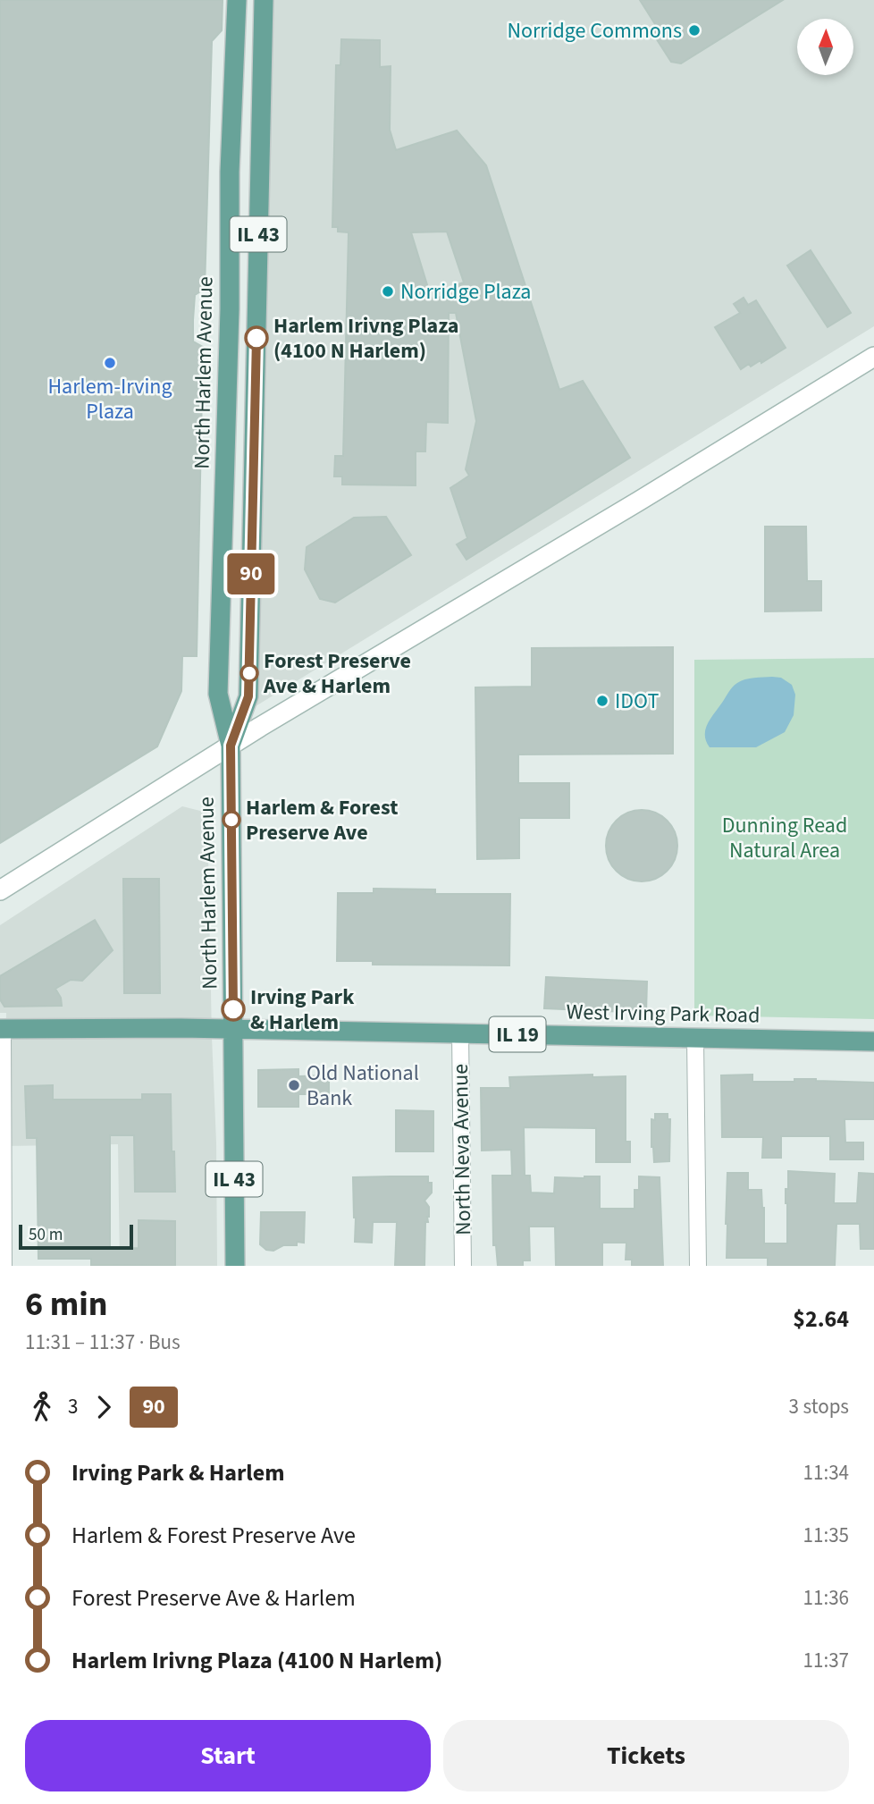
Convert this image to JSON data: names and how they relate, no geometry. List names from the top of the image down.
{
  "streets": {
    "main road": [
      "IL 43",
      "North Harlem Avenue",
      "West Irving Park Road",
      "IL 19"
    ],
    "street": ["North Neva Avenue"]
  },
  "crossings": [
    ["North Harlem Avenue", "West Irving Park Road"],
    ["West Irving Park Road", "North Neva Avenue"]
  ],
  "parks": ["Dunning Read Natural Area"],
  "places": [
    "Norridge Commons",
    "Norridge Plaza",
    "Harlem Irivng Plaza (4100 N Harlem)",
    "Harlem-Irving Plaza",
    "Forest Preserve Ave & Harlem",
    "IDOT",
    "Harlem & Forest Preserve Ave",
    "Irving Park & Harlem",
    "Old National Bank"
  ],
  "lines": ["bus line 90"],
  "scale_bar": "50 m",
  "north": "top",
  "page": {
    "on_map": "90",
    "scale": "50 m",
    "heading": ["6 min", "11:31 – 11:37 · Bus", "$2.64"],
    "legs": ["3", "90", "3 stops"],
    "list": [
      {
        "name": "Irving Park & Harlem",
        "value": "11:34"
      },
      {
        "name": "Harlem & Forest Preserve Ave",
        "value": "11:35"
      },
      {
        "name": "Forest Preserve Ave & Harlem",
        "value": "11:36"
      },
      {
        "name": "Harlem Irivng Plaza (4100 N Harlem)",
        "value": "11:37"
      }
    ],
    "buttons": ["Start", "Tickets"]
  }
}
